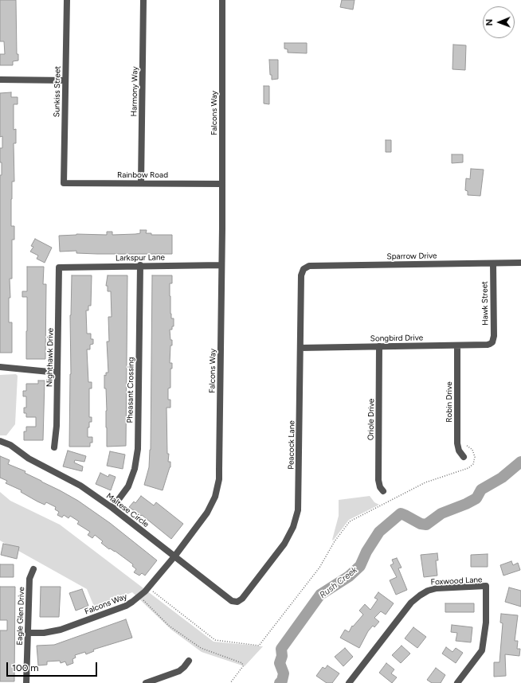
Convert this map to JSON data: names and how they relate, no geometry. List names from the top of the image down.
{
  "streets": {
    "street": [
      "Sunkiss Street",
      "Harmony Way",
      "Falcons Way",
      "Rainbow Road",
      "Sparrow Drive",
      "Larkspur Lane",
      "Hawk Street",
      "Songbird Drive",
      "Nighthawk Drive",
      "Pheasant Crossing",
      "Robin Drive",
      "Oriole Drive",
      "Peacock Lane",
      "Maltese Circle",
      "Foxwood Lane",
      "Eagle Glen Drive"
    ]
  },
  "crossings": [
    ["Sunkiss Street", "Rainbow Road"],
    ["Harmony Way", "Rainbow Road"],
    ["Falcons Way", "Rainbow Road"],
    ["Falcons Way", "Larkspur Lane"],
    ["Falcons Way", "Maltese Circle"],
    ["Falcons Way", "Eagle Glen Drive"],
    ["Sparrow Drive", "Hawk Street"],
    ["Sparrow Drive", "Peacock Lane"],
    ["Larkspur Lane", "Nighthawk Drive"],
    ["Larkspur Lane", "Pheasant Crossing"],
    ["Hawk Street", "Songbird Drive"],
    ["Songbird Drive", "Robin Drive"],
    ["Songbird Drive", "Oriole Drive"],
    ["Songbird Drive", "Peacock Lane"],
    ["Pheasant Crossing", "Maltese Circle"],
    ["Peacock Lane", "Maltese Circle"]
  ],
  "water": ["Rush Creek"],
  "scale_bar": "100 m",
  "north": "left"
}
